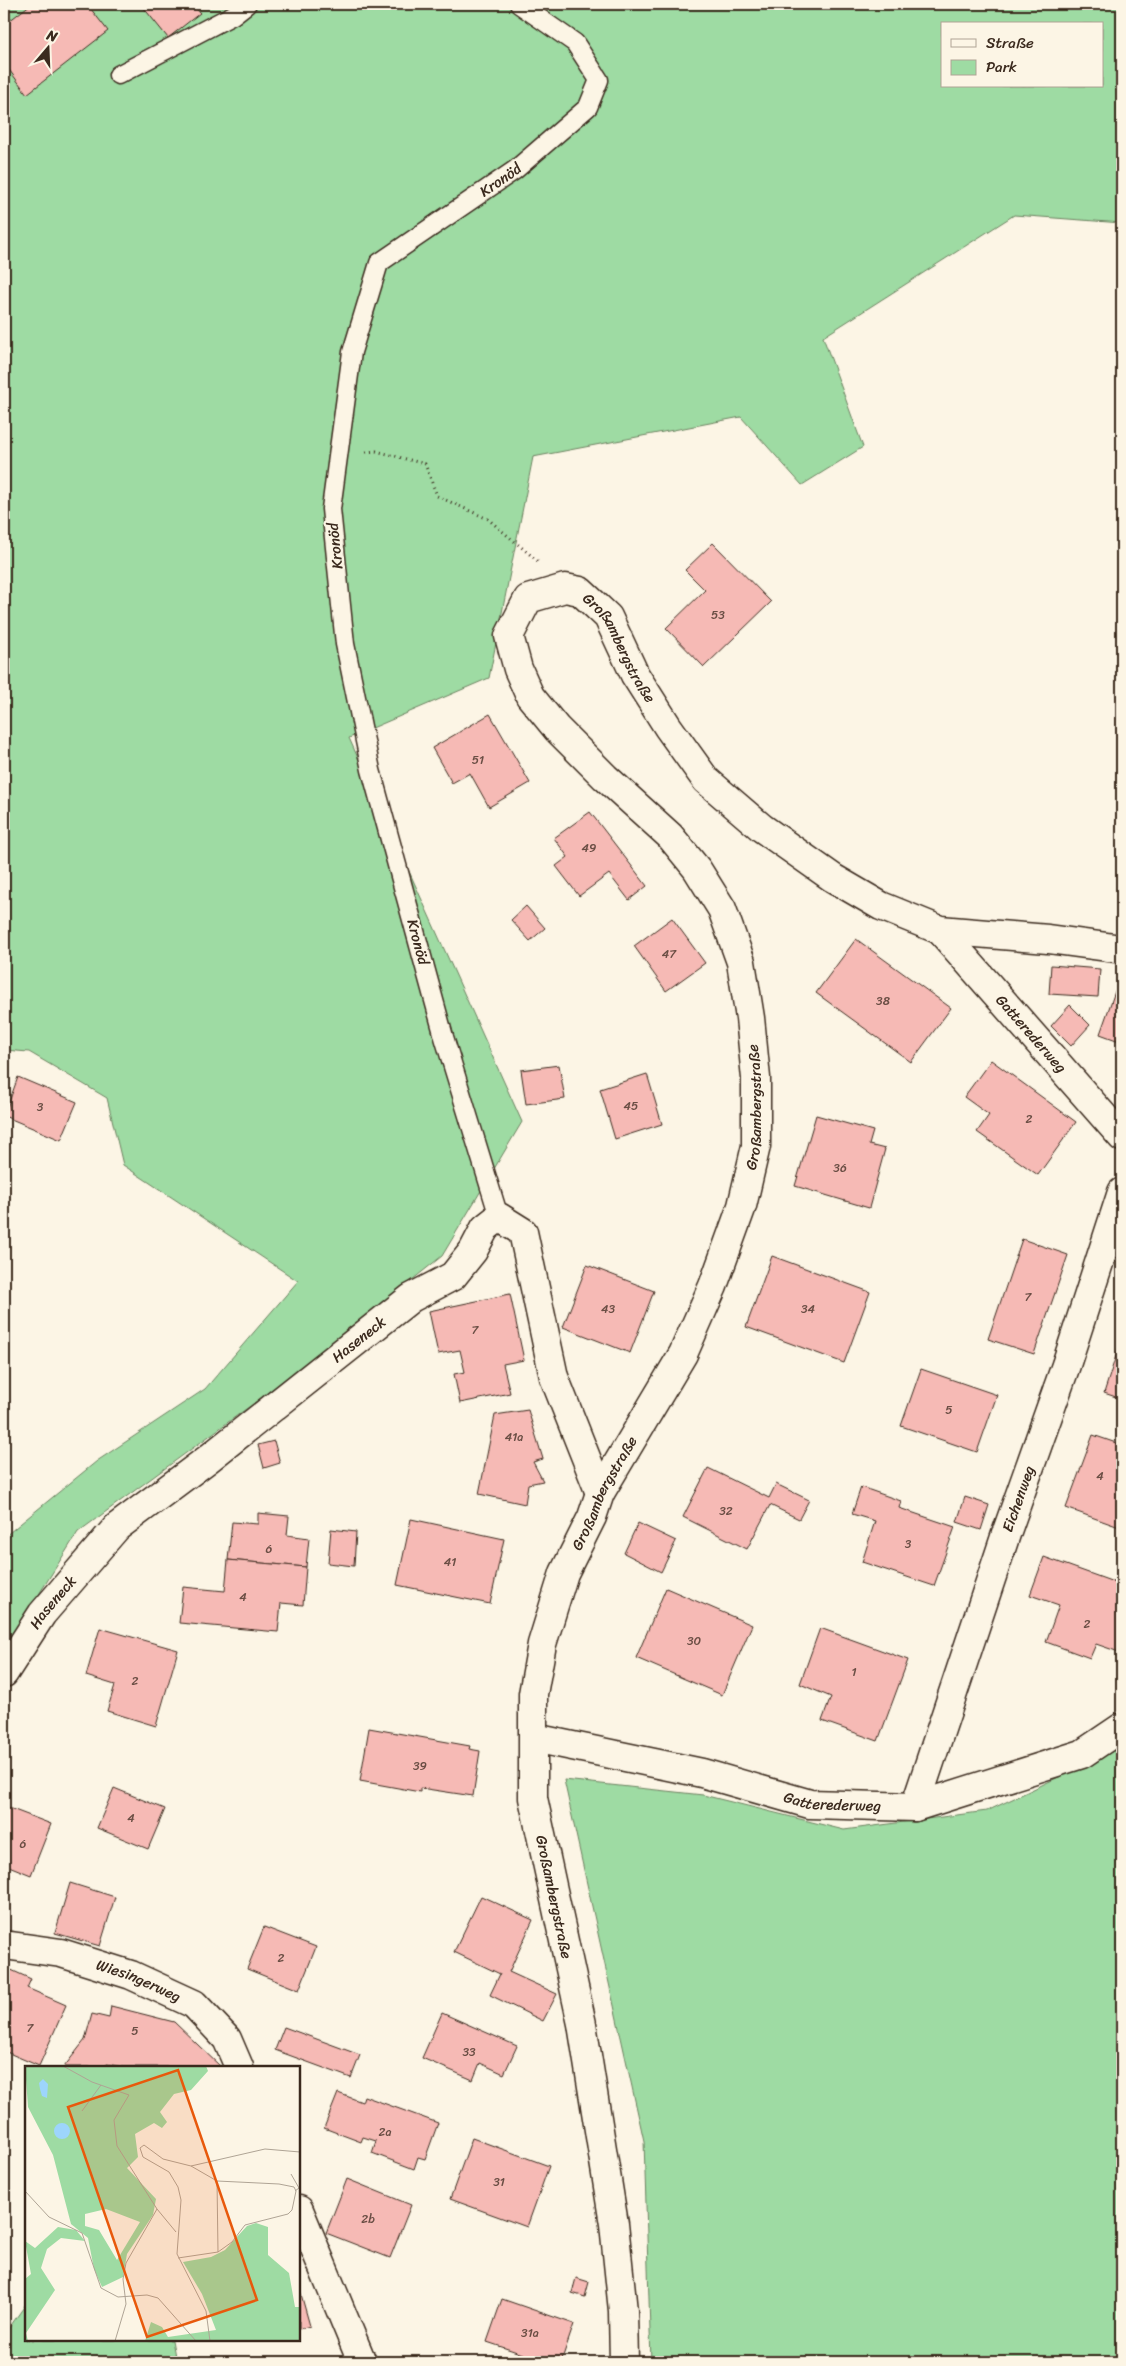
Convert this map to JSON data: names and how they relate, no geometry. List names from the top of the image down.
{
  "streets": {
    "street": [
      "Großambergstraße",
      "Gatterederweg",
      "Haseneck",
      "Eichenweg",
      "Wiesingerweg"
    ],
    "lane": ["Kronöd"]
  },
  "crossings": [
    ["Kronöd", "Haseneck"],
    ["Großambergstraße", "Gatterederweg"],
    ["Gatterederweg", "Eichenweg"]
  ],
  "house_numbers": [
    "53",
    "51",
    "49",
    "47",
    "38",
    "45",
    "3",
    "2",
    "36",
    "7",
    "43",
    "34",
    "7",
    "5",
    "41a",
    "4",
    "32",
    "3",
    "6",
    "41",
    "4",
    "2",
    "30",
    "1",
    "2",
    "39",
    "4",
    "6",
    "2",
    "7",
    "5",
    "33",
    "2a",
    "31",
    "2b",
    "31a"
  ],
  "legend": ["Straße", "Park"],
  "north": "top"
}
